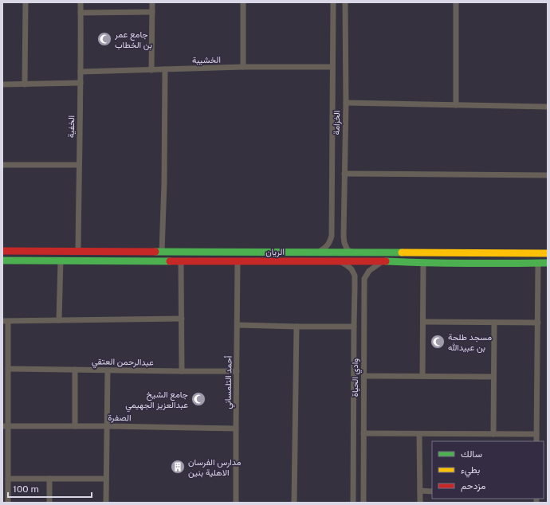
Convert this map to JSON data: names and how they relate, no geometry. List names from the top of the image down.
{
  "streets": {
    "street": [
      "الخشيبة",
      "الخزامة",
      "الخفية",
      "الريان",
      "عبدالرحمن العتقي",
      "وادي الحياة",
      "أحمد التلمساني",
      "الصفرة"
    ]
  },
  "crossings": [
    ["الخشيبة", "الخزامة"],
    ["الخشيبة", "الخفية"],
    ["الخزامة", "الريان"],
    ["الخفية", "الريان"],
    ["الريان", "وادي الحياة"],
    ["الريان", "أحمد التلمساني"],
    ["عبدالرحمن العتقي", "أحمد التلمساني"],
    ["أحمد التلمساني", "الصفرة"]
  ],
  "places": {
    "mosque": ["جامع عمر بن الخطاب", "مسجد طلحة بن عبيدالله", "جامع الشيخ عبدالعزيز الجهيمي"],
    "building": ["مدارس الفرسان الاهلية بنين"]
  },
  "legend": ["سالك", "بطيء", "مزدحم"],
  "scale_bar": "100 m"
}
